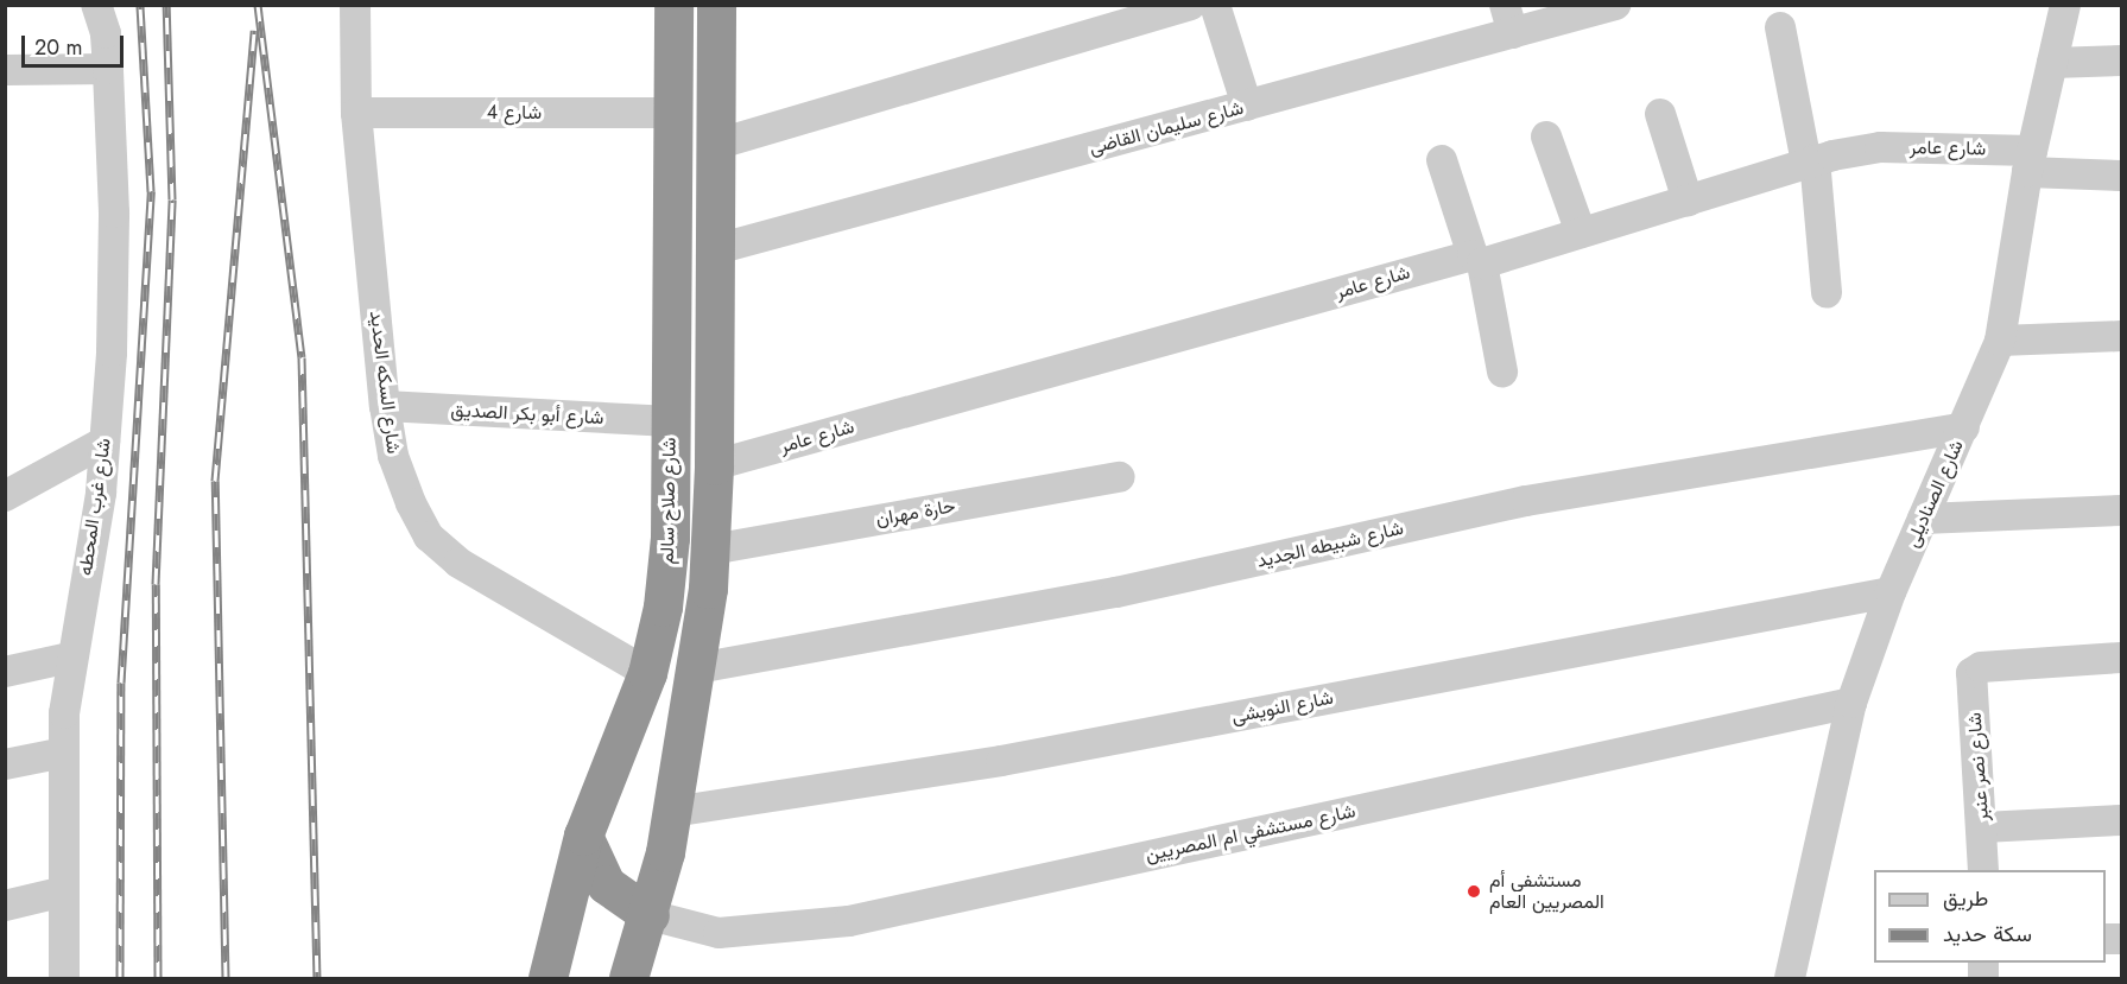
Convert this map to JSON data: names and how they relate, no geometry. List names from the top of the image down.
{
  "streets": {
    "highway": ["شارع صلاح سالم"],
    "street": [
      "شارع 4",
      "شارع سليمان القاضى",
      "شارع عامر",
      "شارع السكه الحديد",
      "شارع أبو بكر الصديق",
      "شارع الصناديلى",
      "شارع غرب المحطه",
      "حارة مهران",
      "شارع شبيطه الجديد",
      "شارع النويشى",
      "شارع نصر عنبر",
      "شارع مستشفي ام المصريين"
    ]
  },
  "crossings": [
    ["شارع 4", "شارع السكه الحديد"],
    ["شارع 4", "شارع صلاح سالم"],
    ["شارع عامر", "شارع الصناديلى"],
    ["شارع السكه الحديد", "شارع أبو بكر الصديق"],
    ["شارع السكه الحديد", "شارع صلاح سالم"],
    ["شارع أبو بكر الصديق", "شارع صلاح سالم"],
    ["شارع الصناديلى", "شارع شبيطه الجديد"],
    ["شارع الصناديلى", "شارع النويشى"],
    ["شارع الصناديلى", "شارع مستشفي ام المصريين"]
  ],
  "places": ["مستشفى أم المصريين العام"],
  "legend": ["طريق", "سكة حديد"],
  "scale_bar": "20 m"
}
